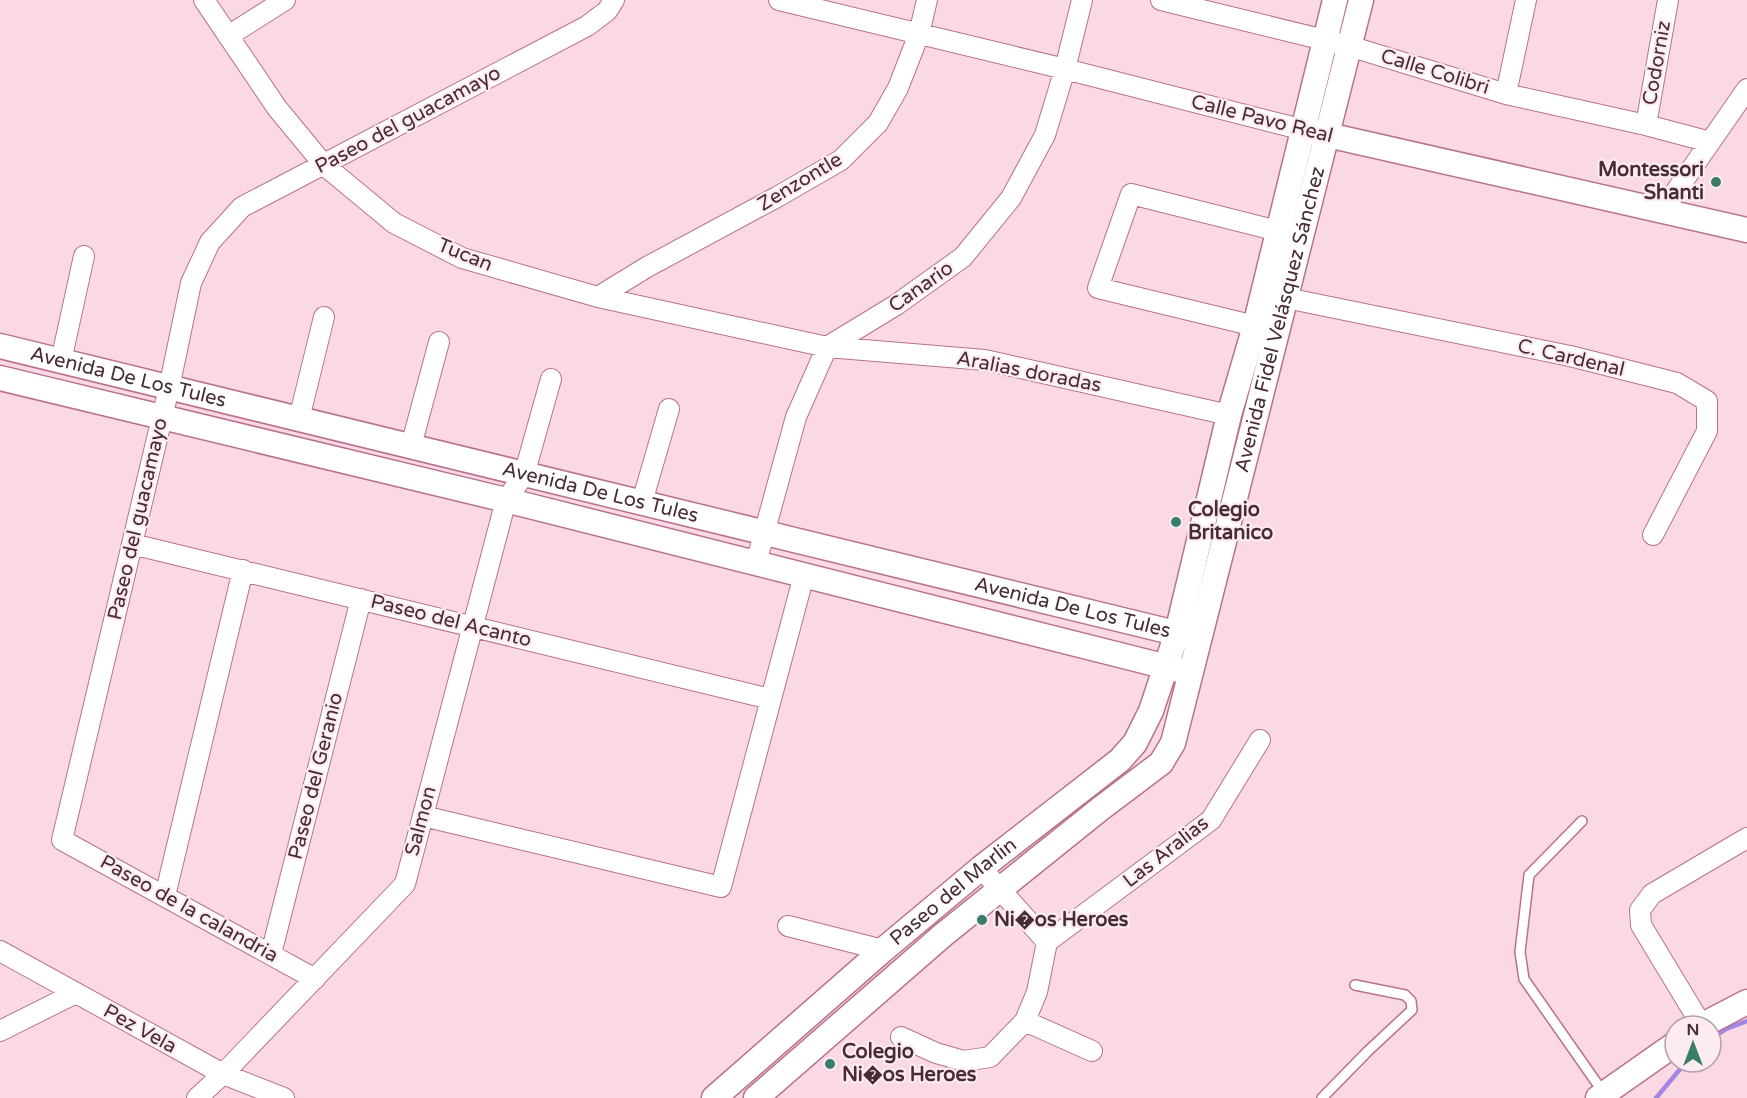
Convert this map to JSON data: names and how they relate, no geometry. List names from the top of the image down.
{
  "streets": {
    "street": [
      "Codorniz",
      "Calle Colibri",
      "Calle Pavo Real",
      "Paseo del guacamayo",
      "Zenzontle",
      "Tucan",
      "Canario",
      "Avenida Fidel Velásquez Sánchez",
      "C. Cardenal",
      "Aralias doradas",
      "Avenida De Los Tules",
      "Paseo del Acanto",
      "Paseo del Geranio",
      "Salmon",
      "Las Aralias",
      "Paseo del Marlin",
      "Paseo de la calandria",
      "Pez Vela"
    ]
  },
  "crossings": [
    ["Codorniz", "Calle Colibri"],
    ["Calle Colibri", "Avenida Fidel Velásquez Sánchez"],
    ["Calle Pavo Real", "Zenzontle"],
    ["Calle Pavo Real", "Canario"],
    ["Calle Pavo Real", "Avenida Fidel Velásquez Sánchez"],
    ["Paseo del guacamayo", "Tucan"],
    ["Paseo del guacamayo", "Avenida De Los Tules"],
    ["Paseo del guacamayo", "Paseo del Acanto"],
    ["Paseo del guacamayo", "Paseo de la calandria"],
    ["Zenzontle", "Tucan"],
    ["Tucan", "Canario"],
    ["Tucan", "Aralias doradas"],
    ["Canario", "Aralias doradas"],
    ["Avenida Fidel Velásquez Sánchez", "C. Cardenal"],
    ["Avenida Fidel Velásquez Sánchez", "Aralias doradas"],
    ["Avenida Fidel Velásquez Sánchez", "Avenida De Los Tules"],
    ["Avenida Fidel Velásquez Sánchez", "Paseo del Marlin"],
    ["Avenida De Los Tules", "Salmon"],
    ["Avenida De Los Tules", "Paseo del Marlin"],
    ["Paseo del Acanto", "Paseo del Geranio"],
    ["Paseo del Acanto", "Salmon"],
    ["Paseo del Geranio", "Paseo de la calandria"],
    ["Salmon", "Paseo de la calandria"],
    ["Salmon", "Pez Vela"]
  ],
  "places": [
    "Montessori Shanti",
    "Colegio Britanico",
    "Ni�os Heroes",
    "Colegio Ni�os Heroes"
  ],
  "north": "top"
}
